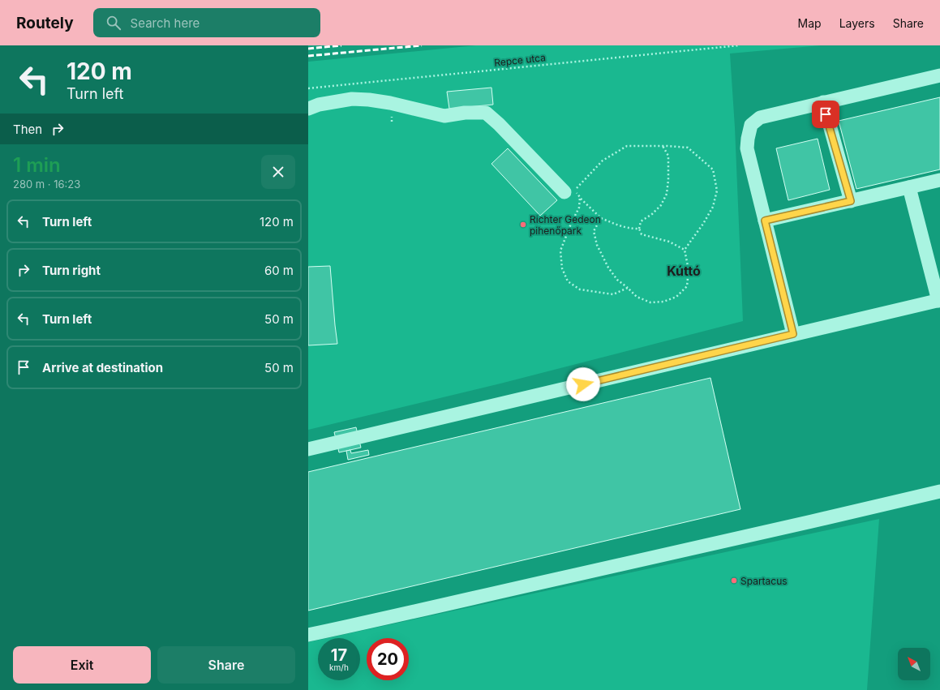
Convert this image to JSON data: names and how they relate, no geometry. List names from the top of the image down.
{
  "streets": {
    "path": ["Repce utca"]
  },
  "districts": ["Kúttó"],
  "places": ["Richter Gedeon pihenőpark", "Spartacus"],
  "north": "top left",
  "page": {
    "header": "Routely",
    "search": "Search here",
    "nav": ["Map", "Layers", "Share"],
    "turn": ["120 m", "Turn left"],
    "then": "Then",
    "heading": ["1 min", "280 m · 16:23"],
    "list": [
      {
        "name": "Turn left",
        "value": "120 m"
      },
      {
        "name": "Turn right",
        "value": "60 m"
      },
      {
        "name": "Turn left",
        "value": "50 m"
      },
      {
        "name": "Arrive at destination",
        "value": "50 m"
      }
    ],
    "speed": "17 km/h",
    "limit": "20",
    "buttons": ["Exit", "Share"]
  }
}
